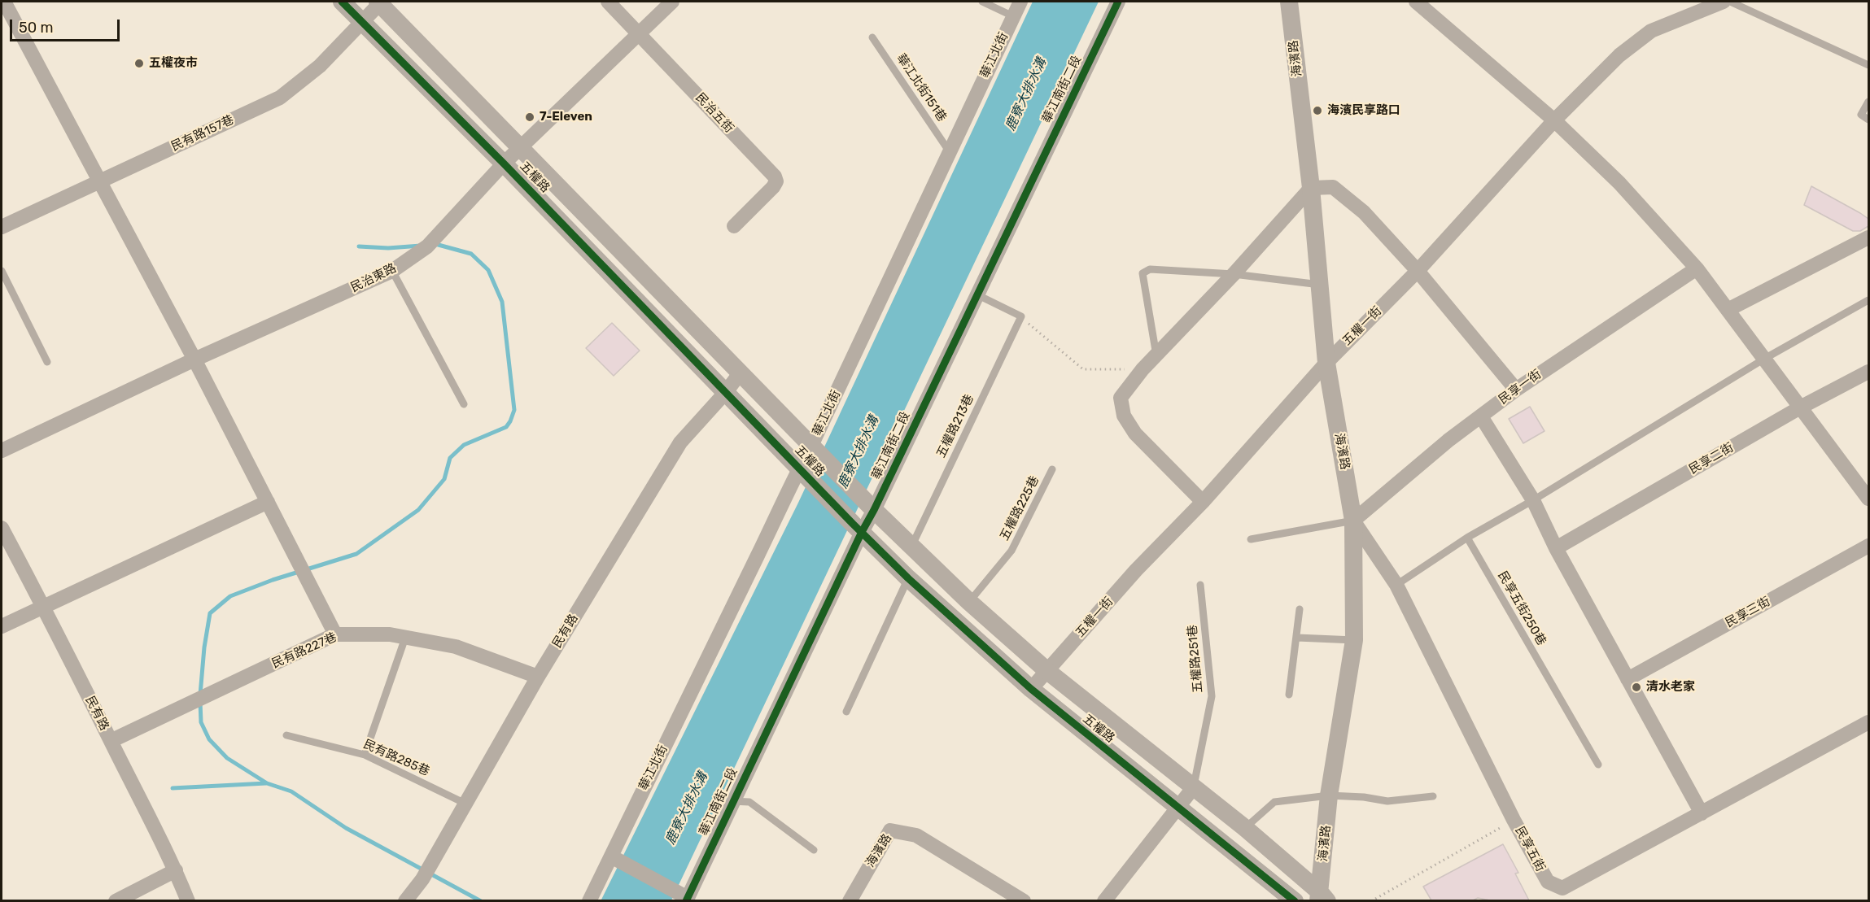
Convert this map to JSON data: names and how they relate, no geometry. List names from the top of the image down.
{
  "streets": {
    "street": [
      "華江北街",
      "海濱路",
      "華江南街二段",
      "民治五街",
      "民有路157巷",
      "五權路",
      "民治東路",
      "五權一街",
      "民享一街",
      "民享二街",
      "民享三街",
      "民有路",
      "民有路227巷",
      "民享五街"
    ],
    "lane": [
      "華江北街151巷",
      "五權路213巷",
      "五權路225巷",
      "民享五街250巷",
      "五權路251巷",
      "民有路285巷"
    ]
  },
  "crossings": [
    ["華江北街", "華江北街151巷"],
    ["華江北街", "五權路"],
    ["海濱路", "五權路"],
    ["海濱路", "五權一街"],
    ["海濱路", "民享一街"],
    ["海濱路", "民享五街"],
    ["華江南街二段", "五權路"],
    ["民治五街", "民治東路"],
    ["民有路157巷", "五權路"],
    ["五權路", "民治東路"],
    ["五權路", "五權一街"],
    ["五權路", "五權路213巷"],
    ["五權路", "五權路225巷"],
    ["五權路", "民有路"],
    ["五權路", "五權路251巷"],
    ["民享一街", "民享五街"],
    ["民有路", "民有路227巷"],
    ["民有路", "民有路285巷"]
  ],
  "water": ["鹿寮大排水溝"],
  "places": [
    "五權夜市",
    "海濱民享路口",
    "7-Eleven",
    "清水老家"
  ],
  "scale_bar": "50 m"
}
